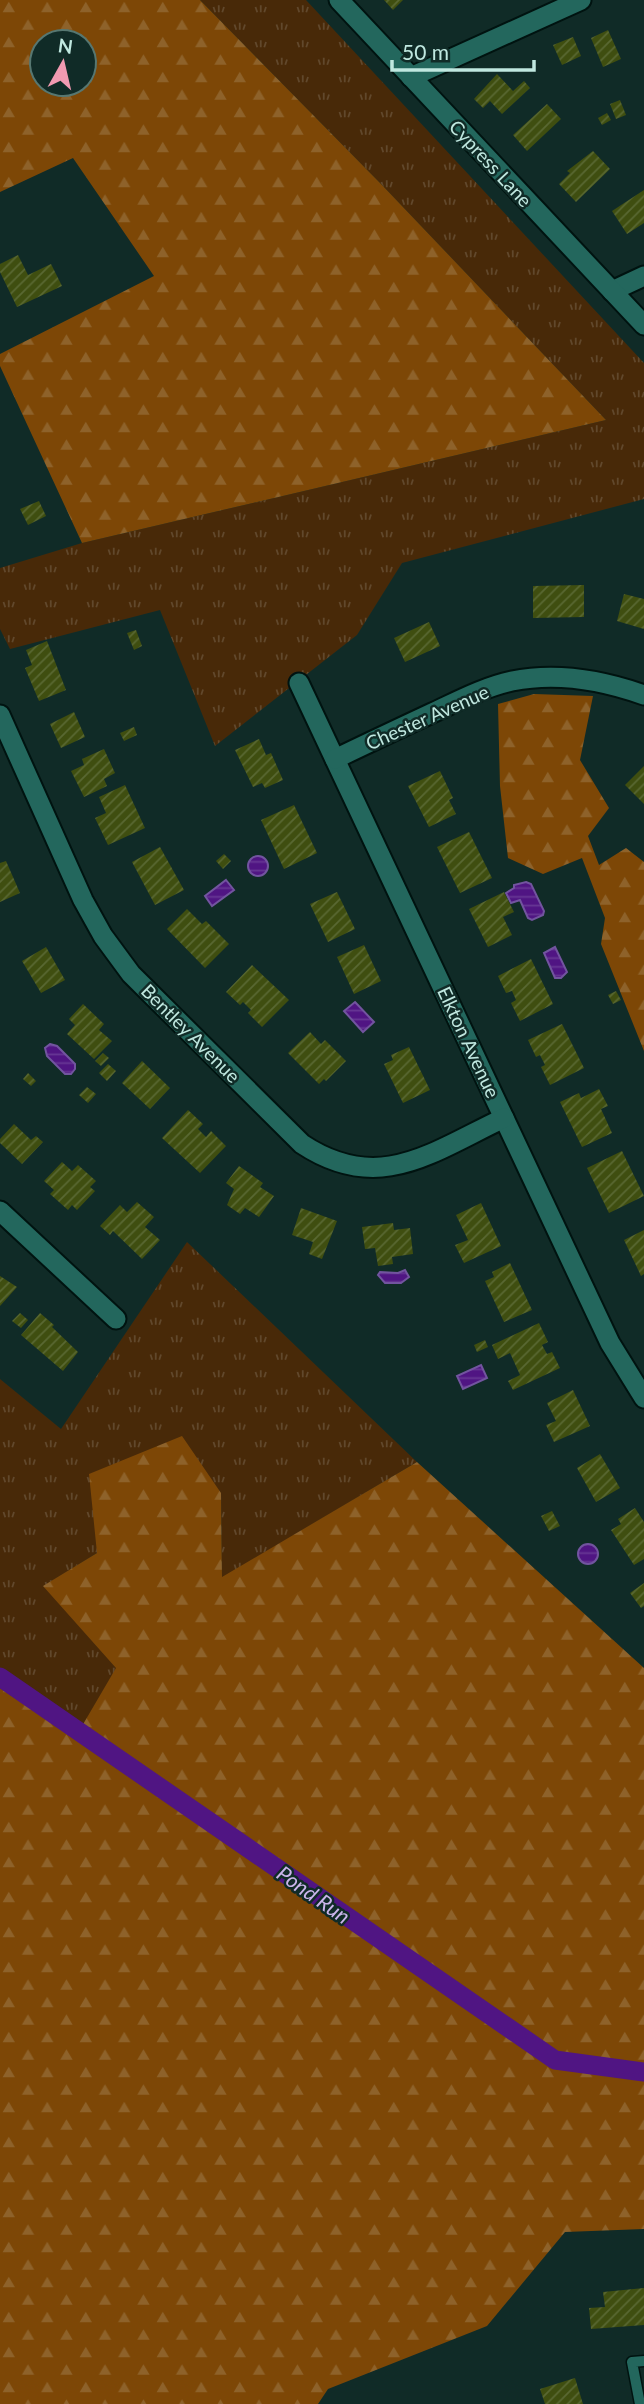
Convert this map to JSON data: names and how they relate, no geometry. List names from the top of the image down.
{
  "streets": {
    "street": [
      "Cypress Lane",
      "Chester Avenue",
      "Bentley Avenue",
      "Elkton Avenue"
    ]
  },
  "crossings": [
    ["Chester Avenue", "Elkton Avenue"],
    ["Bentley Avenue", "Elkton Avenue"]
  ],
  "water": ["Pond Run"],
  "scale_bar": "50 m",
  "north": "top"
}
